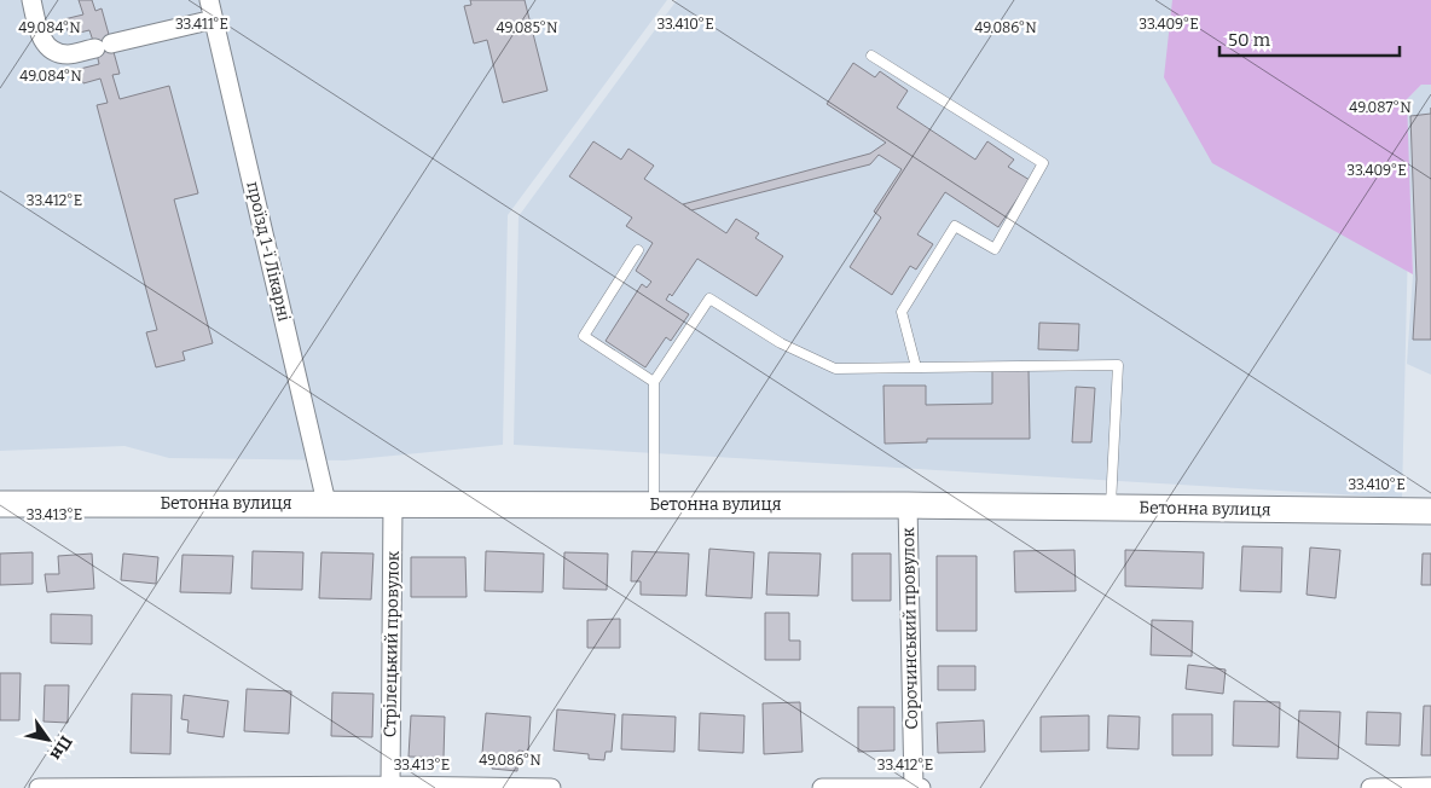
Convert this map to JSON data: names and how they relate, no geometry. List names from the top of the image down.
{
  "streets": {
    "street": [
      "проїзд 1-ї Лікарні",
      "Бетонна вулиця",
      "Сорочинський провулок",
      "Стрілецький провулок"
    ]
  },
  "crossings": [
    ["проїзд 1-ї Лікарні", "Бетонна вулиця"],
    ["Бетонна вулиця", "Сорочинський провулок"],
    ["Бетонна вулиця", "Стрілецький провулок"]
  ],
  "scale_bar": "50 m",
  "north": "bottom right",
  "coordinates": [
    "33.411°E",
    "33.410°E",
    "33.409°E",
    "49.085°N",
    "49.086°N",
    "49.084°N",
    "49.087°N",
    "33.412°E",
    "33.413°E"
  ]
}
